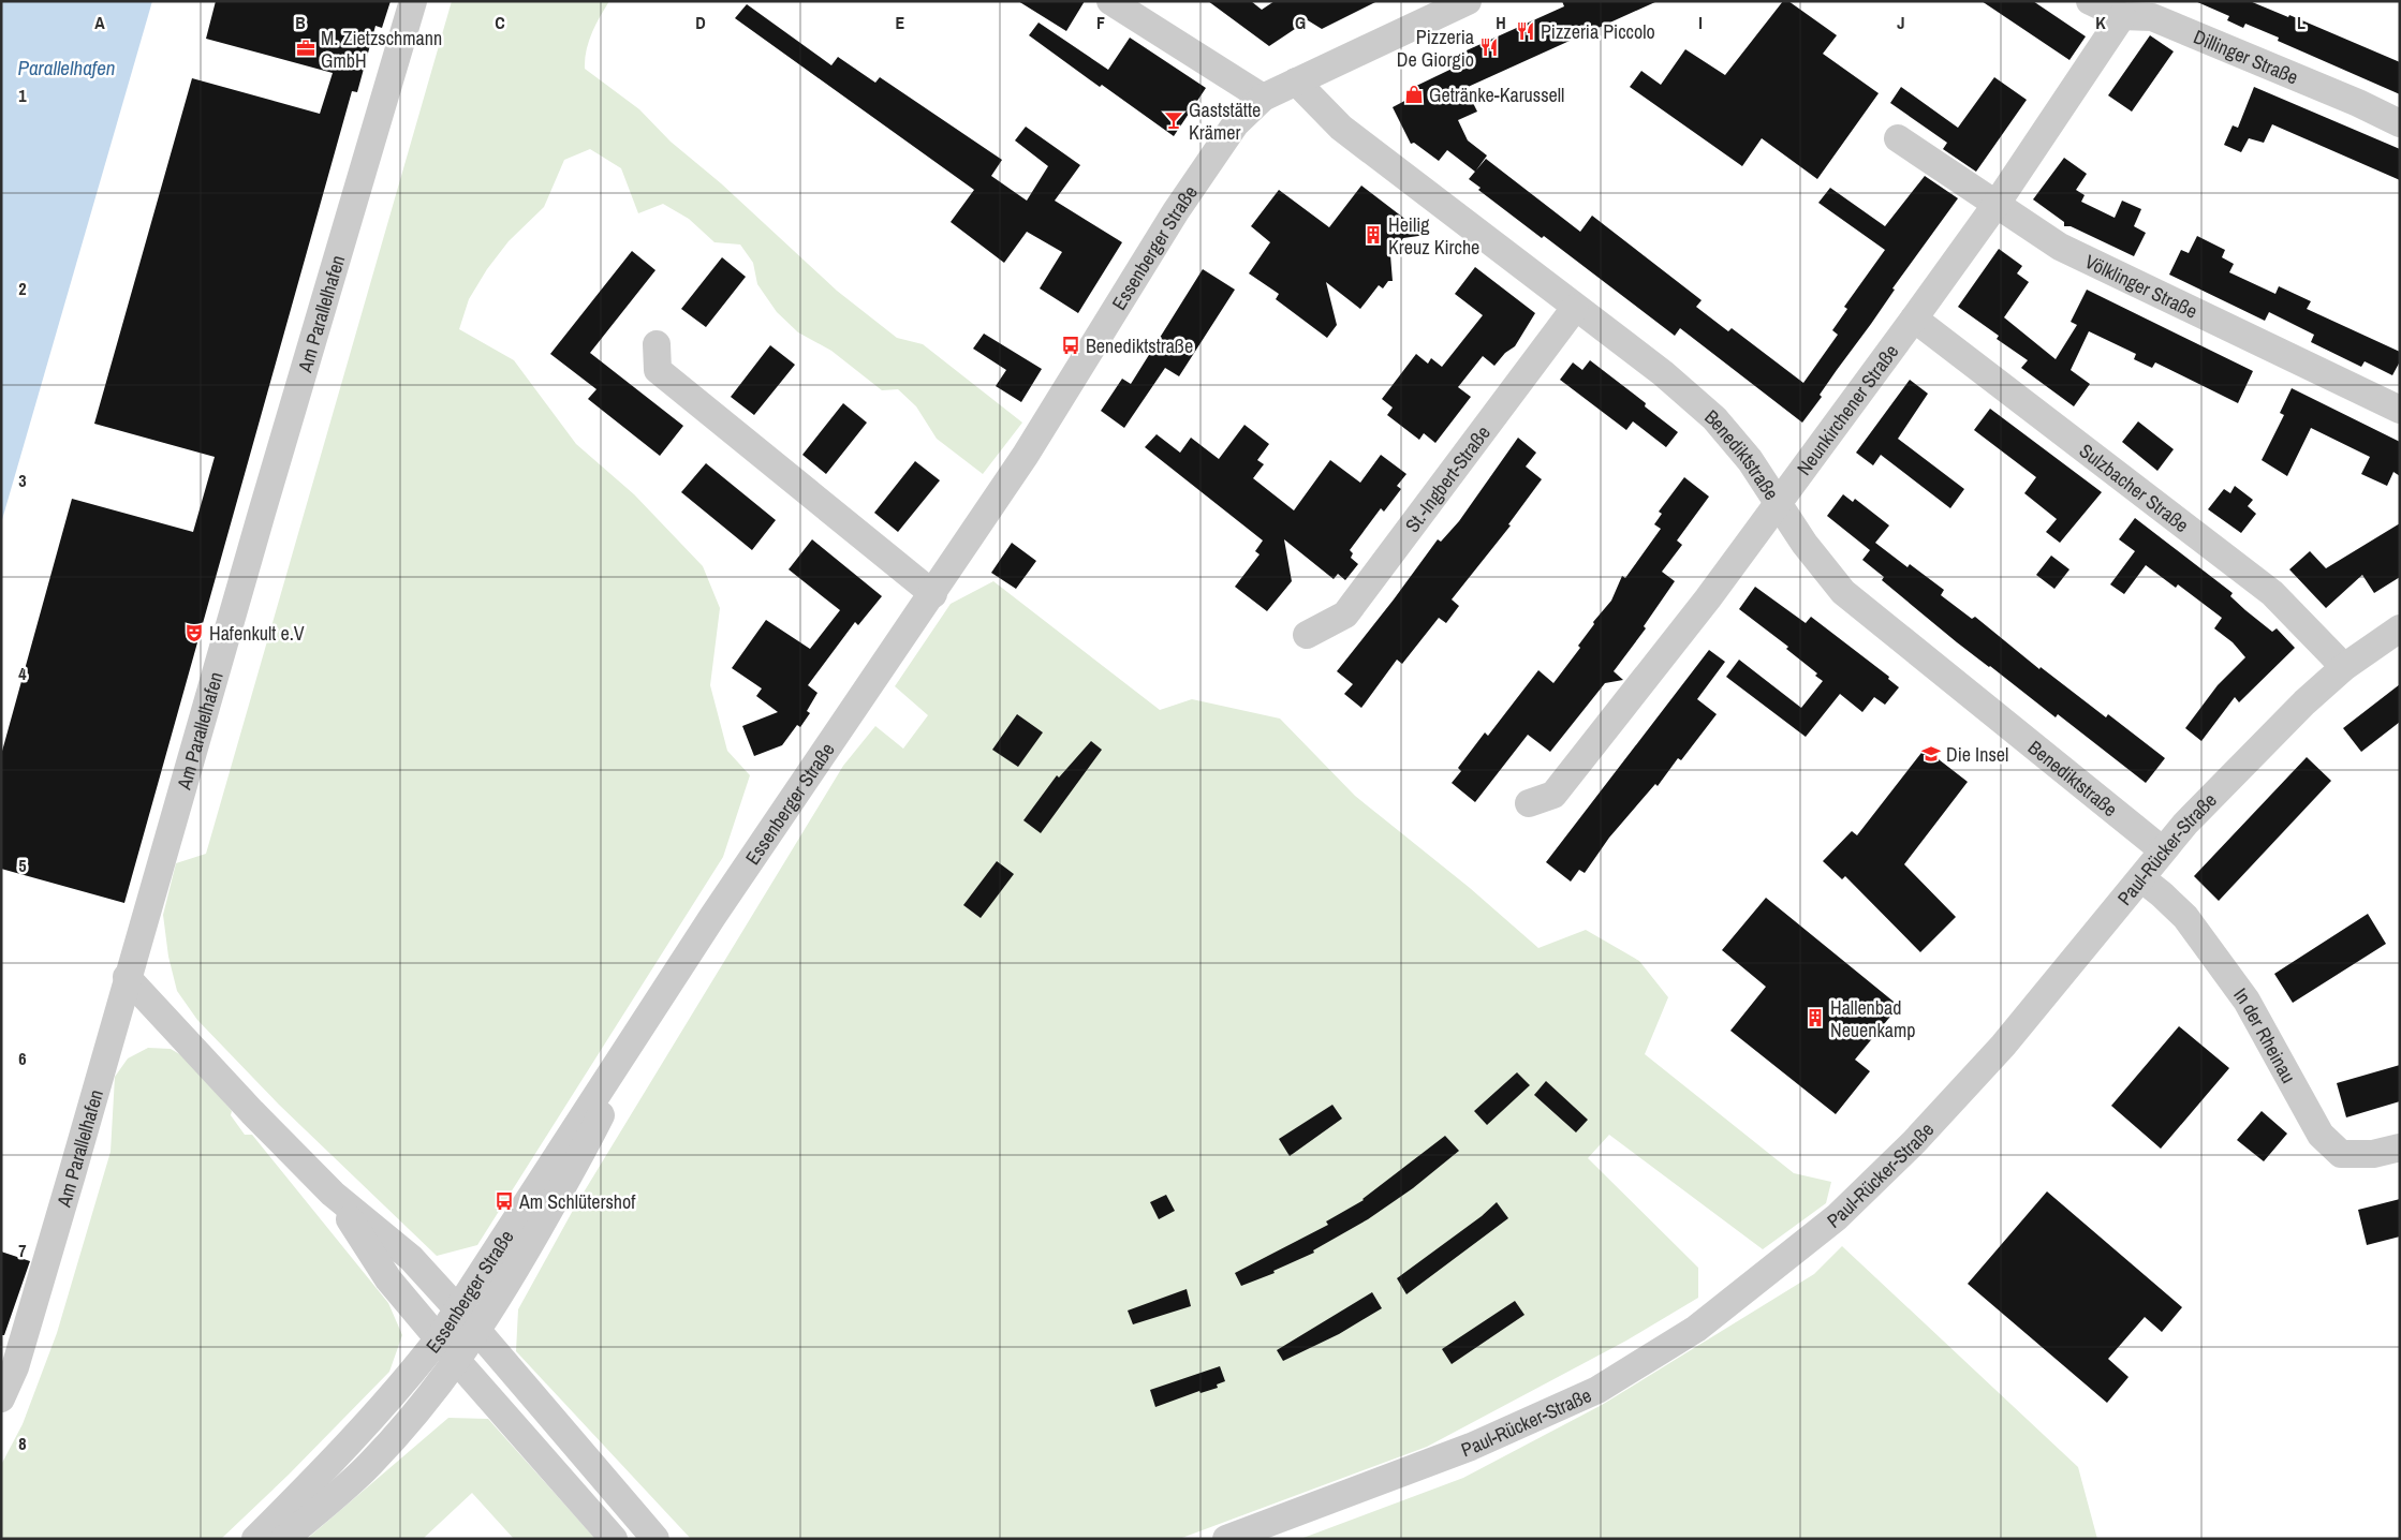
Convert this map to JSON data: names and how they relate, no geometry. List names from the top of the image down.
{
  "streets": {
    "street": [
      "Dillinger Straße",
      "Essenberger Straße",
      "Völklinger Straße",
      "Am Parallelhafen",
      "Neunkirchener Straße",
      "Benediktstraße",
      "St.-Ingbert-Straße",
      "Sulzbacher Straße",
      "Paul-Rücker-Straße",
      "In der Rheinau"
    ]
  },
  "crossings": [
    ["Dillinger Straße", "Neunkirchener Straße"],
    ["Essenberger Straße", "Benediktstraße"],
    ["Völklinger Straße", "Neunkirchener Straße"],
    ["Neunkirchener Straße", "Benediktstraße"],
    ["Neunkirchener Straße", "Sulzbacher Straße"],
    ["Benediktstraße", "St.-Ingbert-Straße"],
    ["Benediktstraße", "Paul-Rücker-Straße"],
    ["Sulzbacher Straße", "Paul-Rücker-Straße"],
    ["Paul-Rücker-Straße", "In der Rheinau"]
  ],
  "water": ["Parallelhafen"],
  "places": {
    "restaurant": ["Pizzeria Piccolo", "Pizzeria De Giorgio"],
    "office": ["M. Zietzschmann GmbH"],
    "shop": ["Getränke-Karussell"],
    "bar": ["Gaststätte Krämer"],
    "building": ["Heilig Kreuz Kirche", "Hallenbad Neuenkamp"],
    "bus stop": ["Benediktstraße", "Am Schlütershof"],
    "theatre": ["Hafenkult e.V"],
    "school or university": ["Die Insel"]
  },
  "grid": {
    "columns": [
      "A",
      "B",
      "C",
      "D",
      "E",
      "F",
      "G",
      "H",
      "I",
      "J",
      "K",
      "L"
    ],
    "rows": [
      "1",
      "2",
      "3",
      "4",
      "5",
      "6",
      "7",
      "8"
    ]
  }
}
